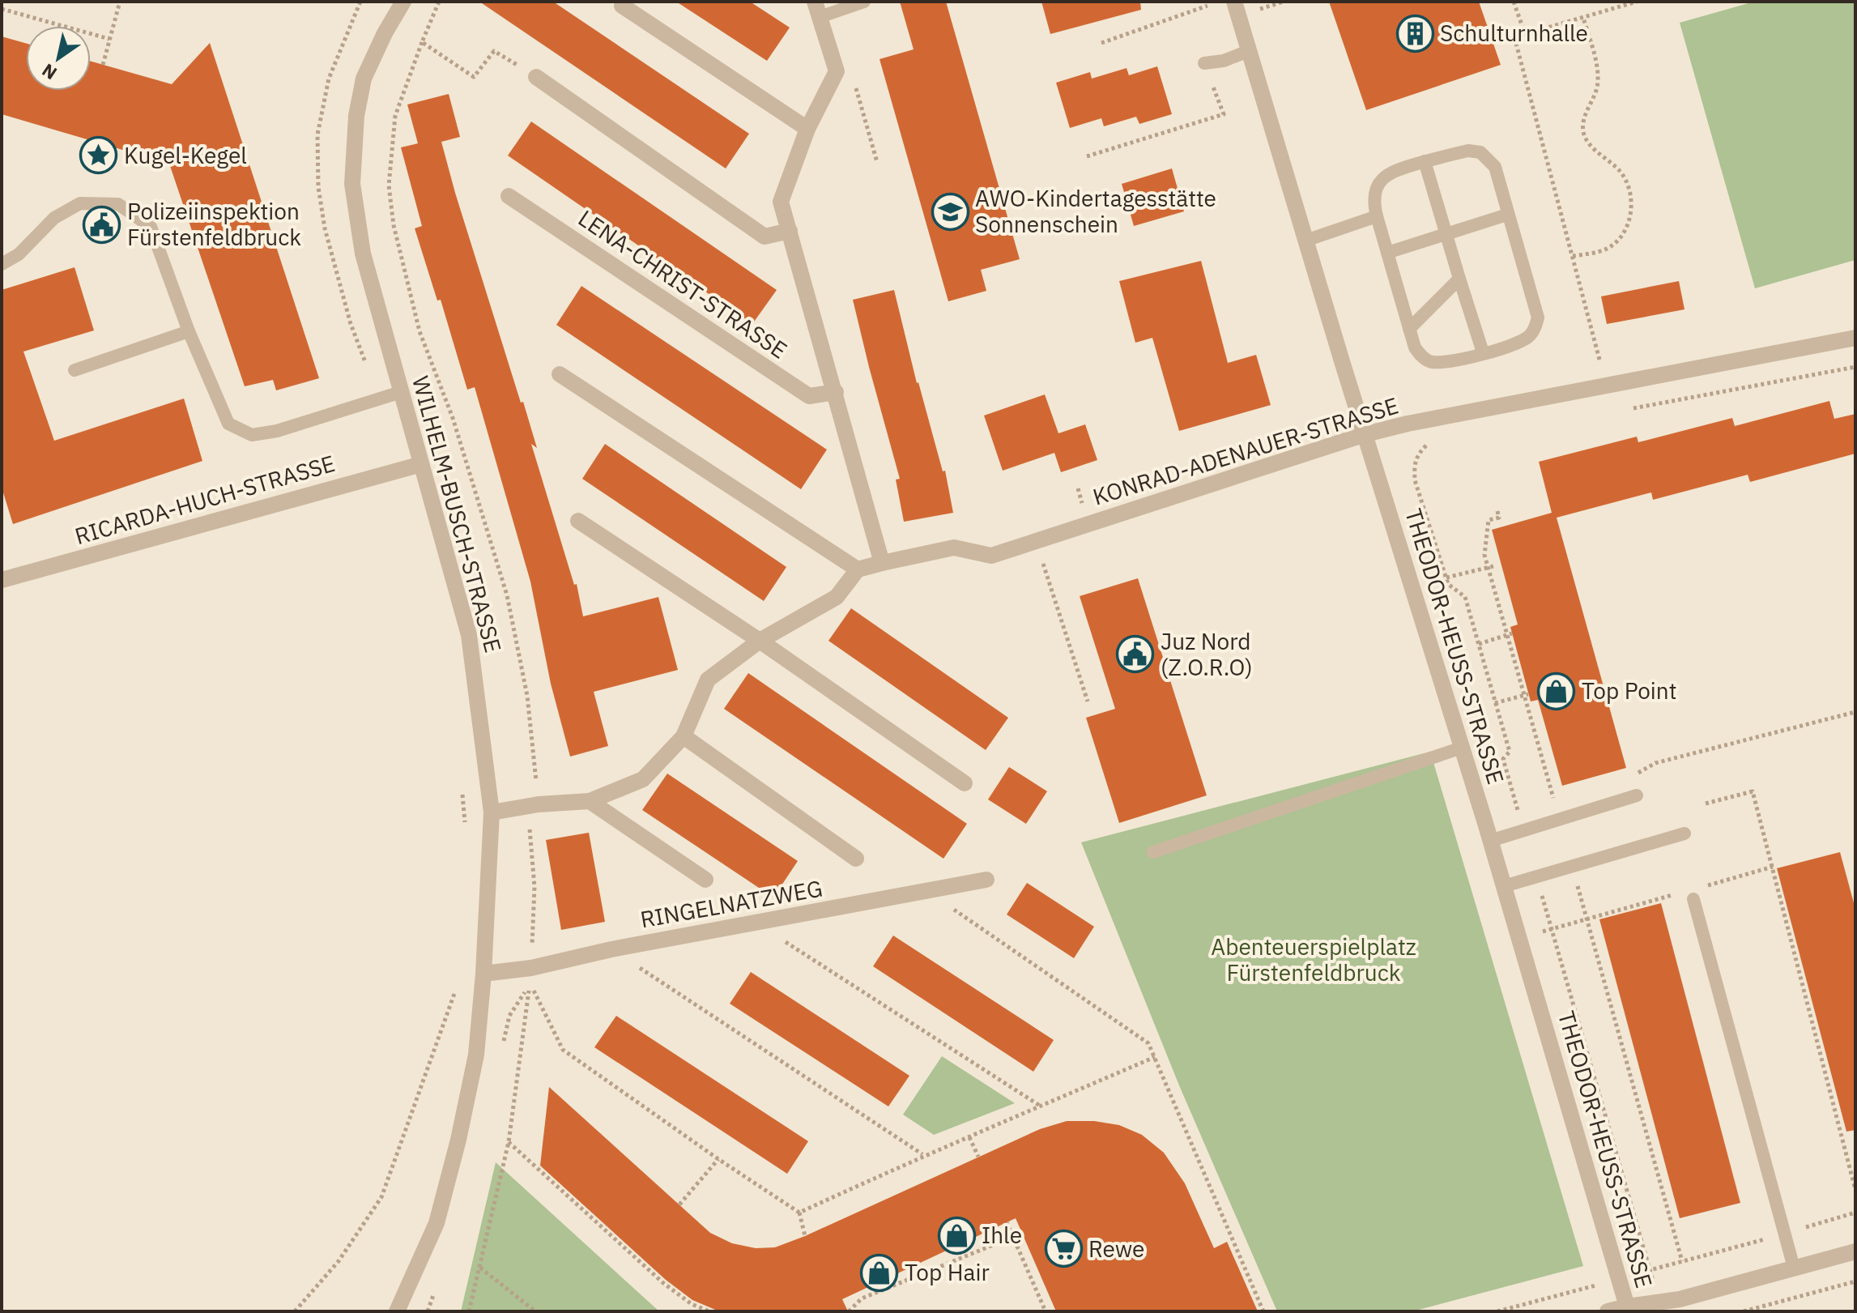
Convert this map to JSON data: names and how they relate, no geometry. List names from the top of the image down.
{
  "streets": {
    "street": [
      "LENA-CHRIST-STRASSE",
      "KONRAD-ADENAUER-STRASSE",
      "RICARDA-HUCH-STRASSE",
      "WILHELM-BUSCH-STRASSE",
      "THEODOR-HEUSS-STRASSE",
      "RINGELNATZWEG"
    ]
  },
  "crossings": [
    ["LENA-CHRIST-STRASSE", "KONRAD-ADENAUER-STRASSE"],
    ["KONRAD-ADENAUER-STRASSE", "THEODOR-HEUSS-STRASSE"],
    ["RICARDA-HUCH-STRASSE", "WILHELM-BUSCH-STRASSE"],
    ["WILHELM-BUSCH-STRASSE", "RINGELNATZWEG"]
  ],
  "parks": ["Abenteuerspielplatz Fürstenfeldbruck"],
  "places": {
    "building": ["Schulturnhalle"],
    "place": ["Kugel-Kegel"],
    "school or university": ["AWO-Kindertagesstätte Sonnenschein"],
    "public building": ["Polizeiinspektion Fürstenfeldbruck", "Juz Nord (Z.O.R.O)"],
    "shop": ["Top Point", "Ihle", "Top Hair"],
    "supermarket": ["Rewe"]
  },
  "north": "bottom left"
}
